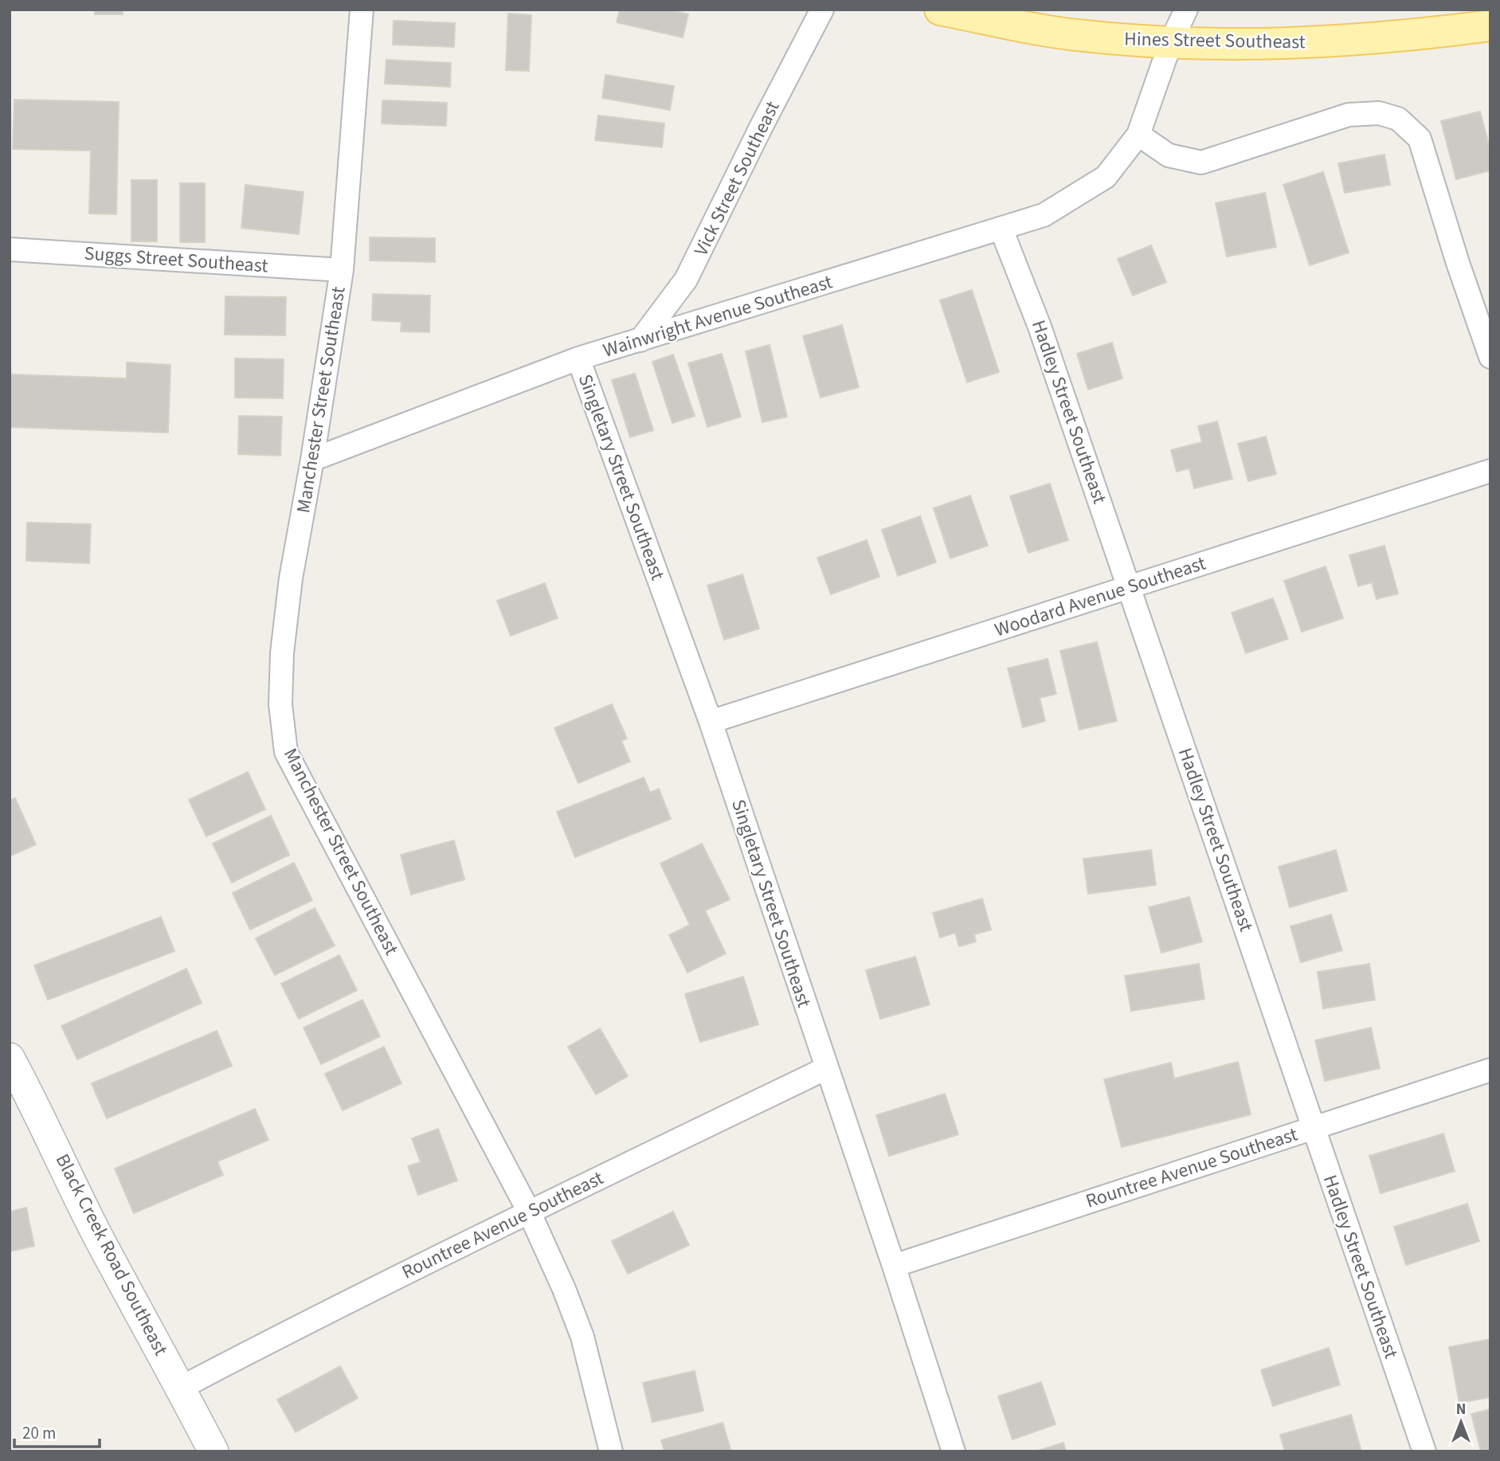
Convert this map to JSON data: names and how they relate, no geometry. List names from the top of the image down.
{
  "streets": {
    "main road": ["Hines Street Southeast"],
    "street": [
      "Vick Street Southeast",
      "Suggs Street Southeast",
      "Wainwright Avenue Southeast",
      "Manchester Street Southeast",
      "Hadley Street Southeast",
      "Singletary Street Southeast",
      "Woodard Avenue Southeast",
      "Rountree Avenue Southeast",
      "Black Creek Road Southeast"
    ]
  },
  "crossings": [
    ["Hines Street Southeast", "Wainwright Avenue Southeast"],
    ["Vick Street Southeast", "Wainwright Avenue Southeast"],
    ["Suggs Street Southeast", "Manchester Street Southeast"],
    ["Wainwright Avenue Southeast", "Manchester Street Southeast"],
    ["Wainwright Avenue Southeast", "Hadley Street Southeast"],
    ["Wainwright Avenue Southeast", "Singletary Street Southeast"],
    ["Manchester Street Southeast", "Rountree Avenue Southeast"],
    ["Hadley Street Southeast", "Woodard Avenue Southeast"],
    ["Hadley Street Southeast", "Rountree Avenue Southeast"],
    ["Singletary Street Southeast", "Woodard Avenue Southeast"],
    ["Singletary Street Southeast", "Rountree Avenue Southeast"],
    ["Rountree Avenue Southeast", "Black Creek Road Southeast"]
  ],
  "scale_bar": "20 m",
  "north": "top"
}
